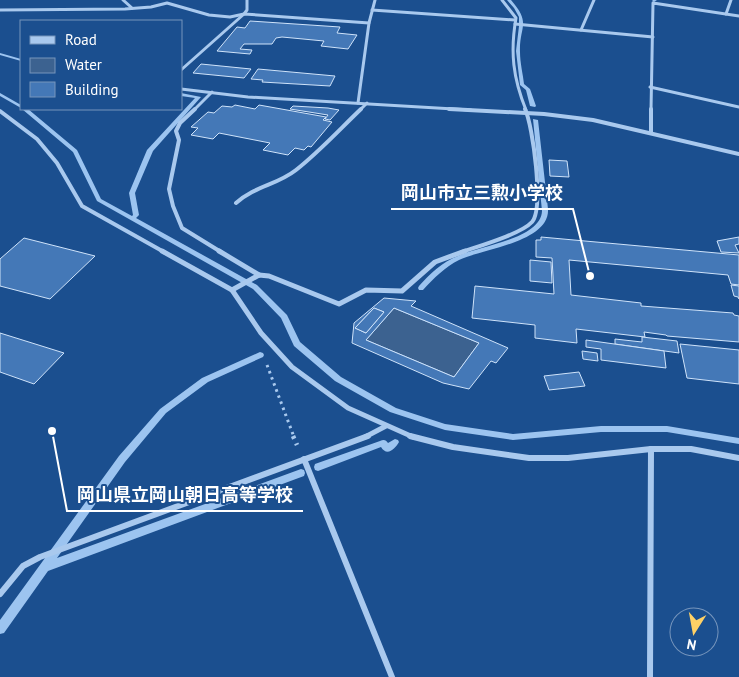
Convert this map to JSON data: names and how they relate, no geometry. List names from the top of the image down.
{
  "places": ["岡山市立三勲小学校", "岡山県立岡山朝日高等学校"],
  "legend": ["Road", "Water", "Building"],
  "north": "bottom"
}
